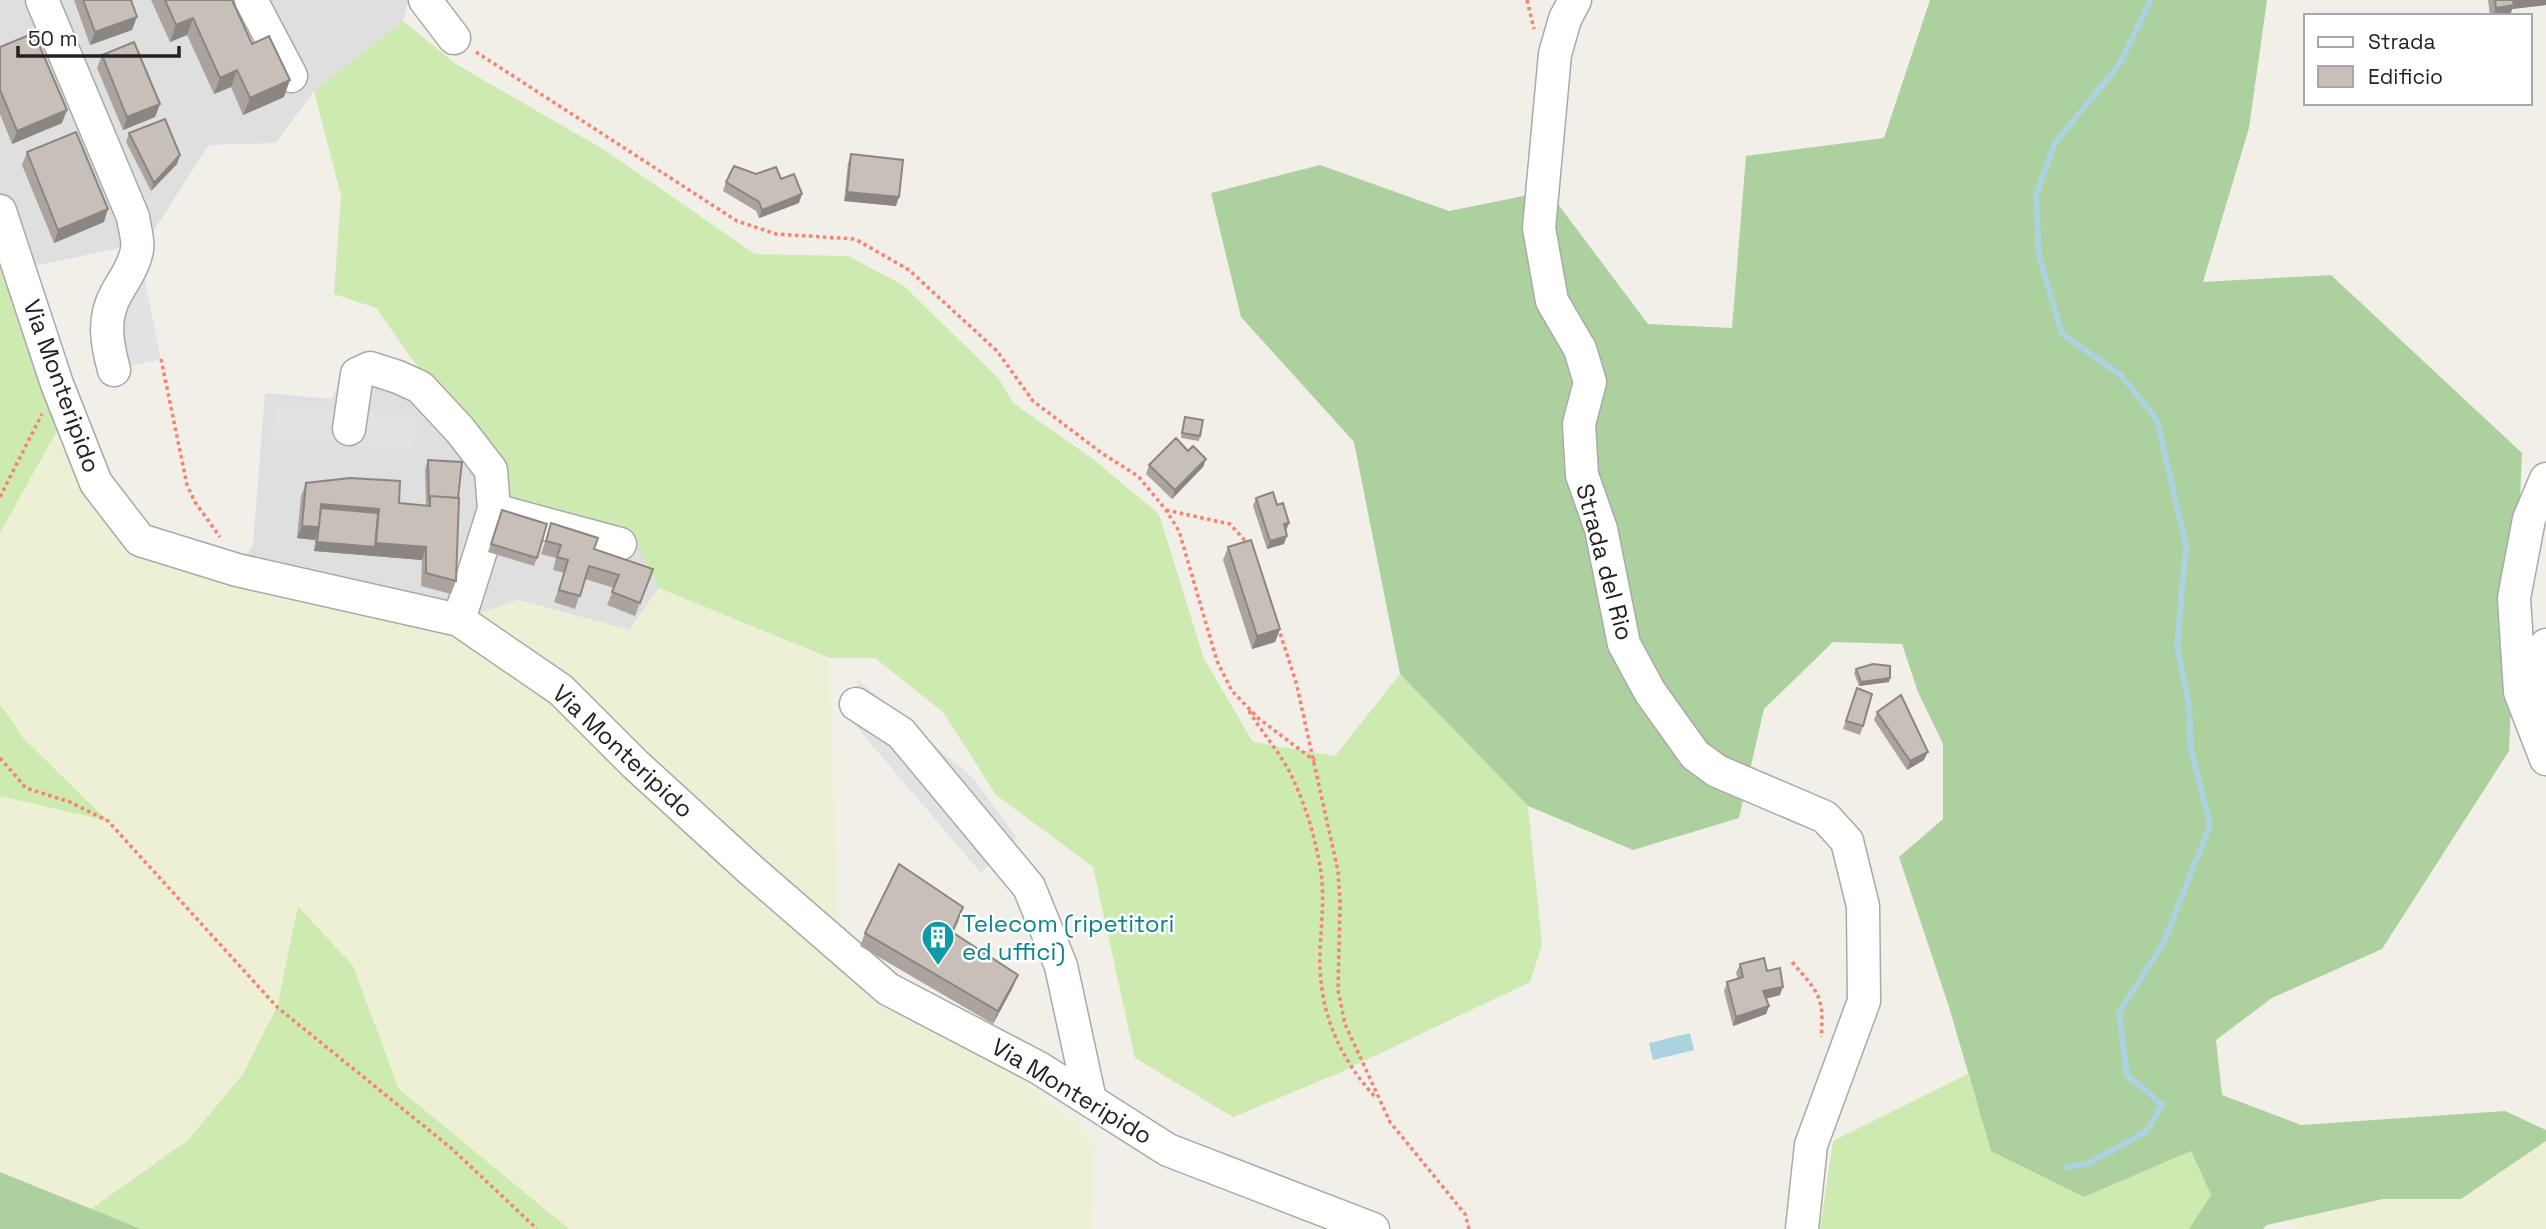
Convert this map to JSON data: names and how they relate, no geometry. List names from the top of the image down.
{
  "streets": {
    "street": ["Via Monteripido", "Strada del Rio"]
  },
  "places": {
    "building": ["Telecom (ripetitori ed uffici)"]
  },
  "legend": ["Strada", "Edificio"],
  "scale_bar": "50 m"
}
